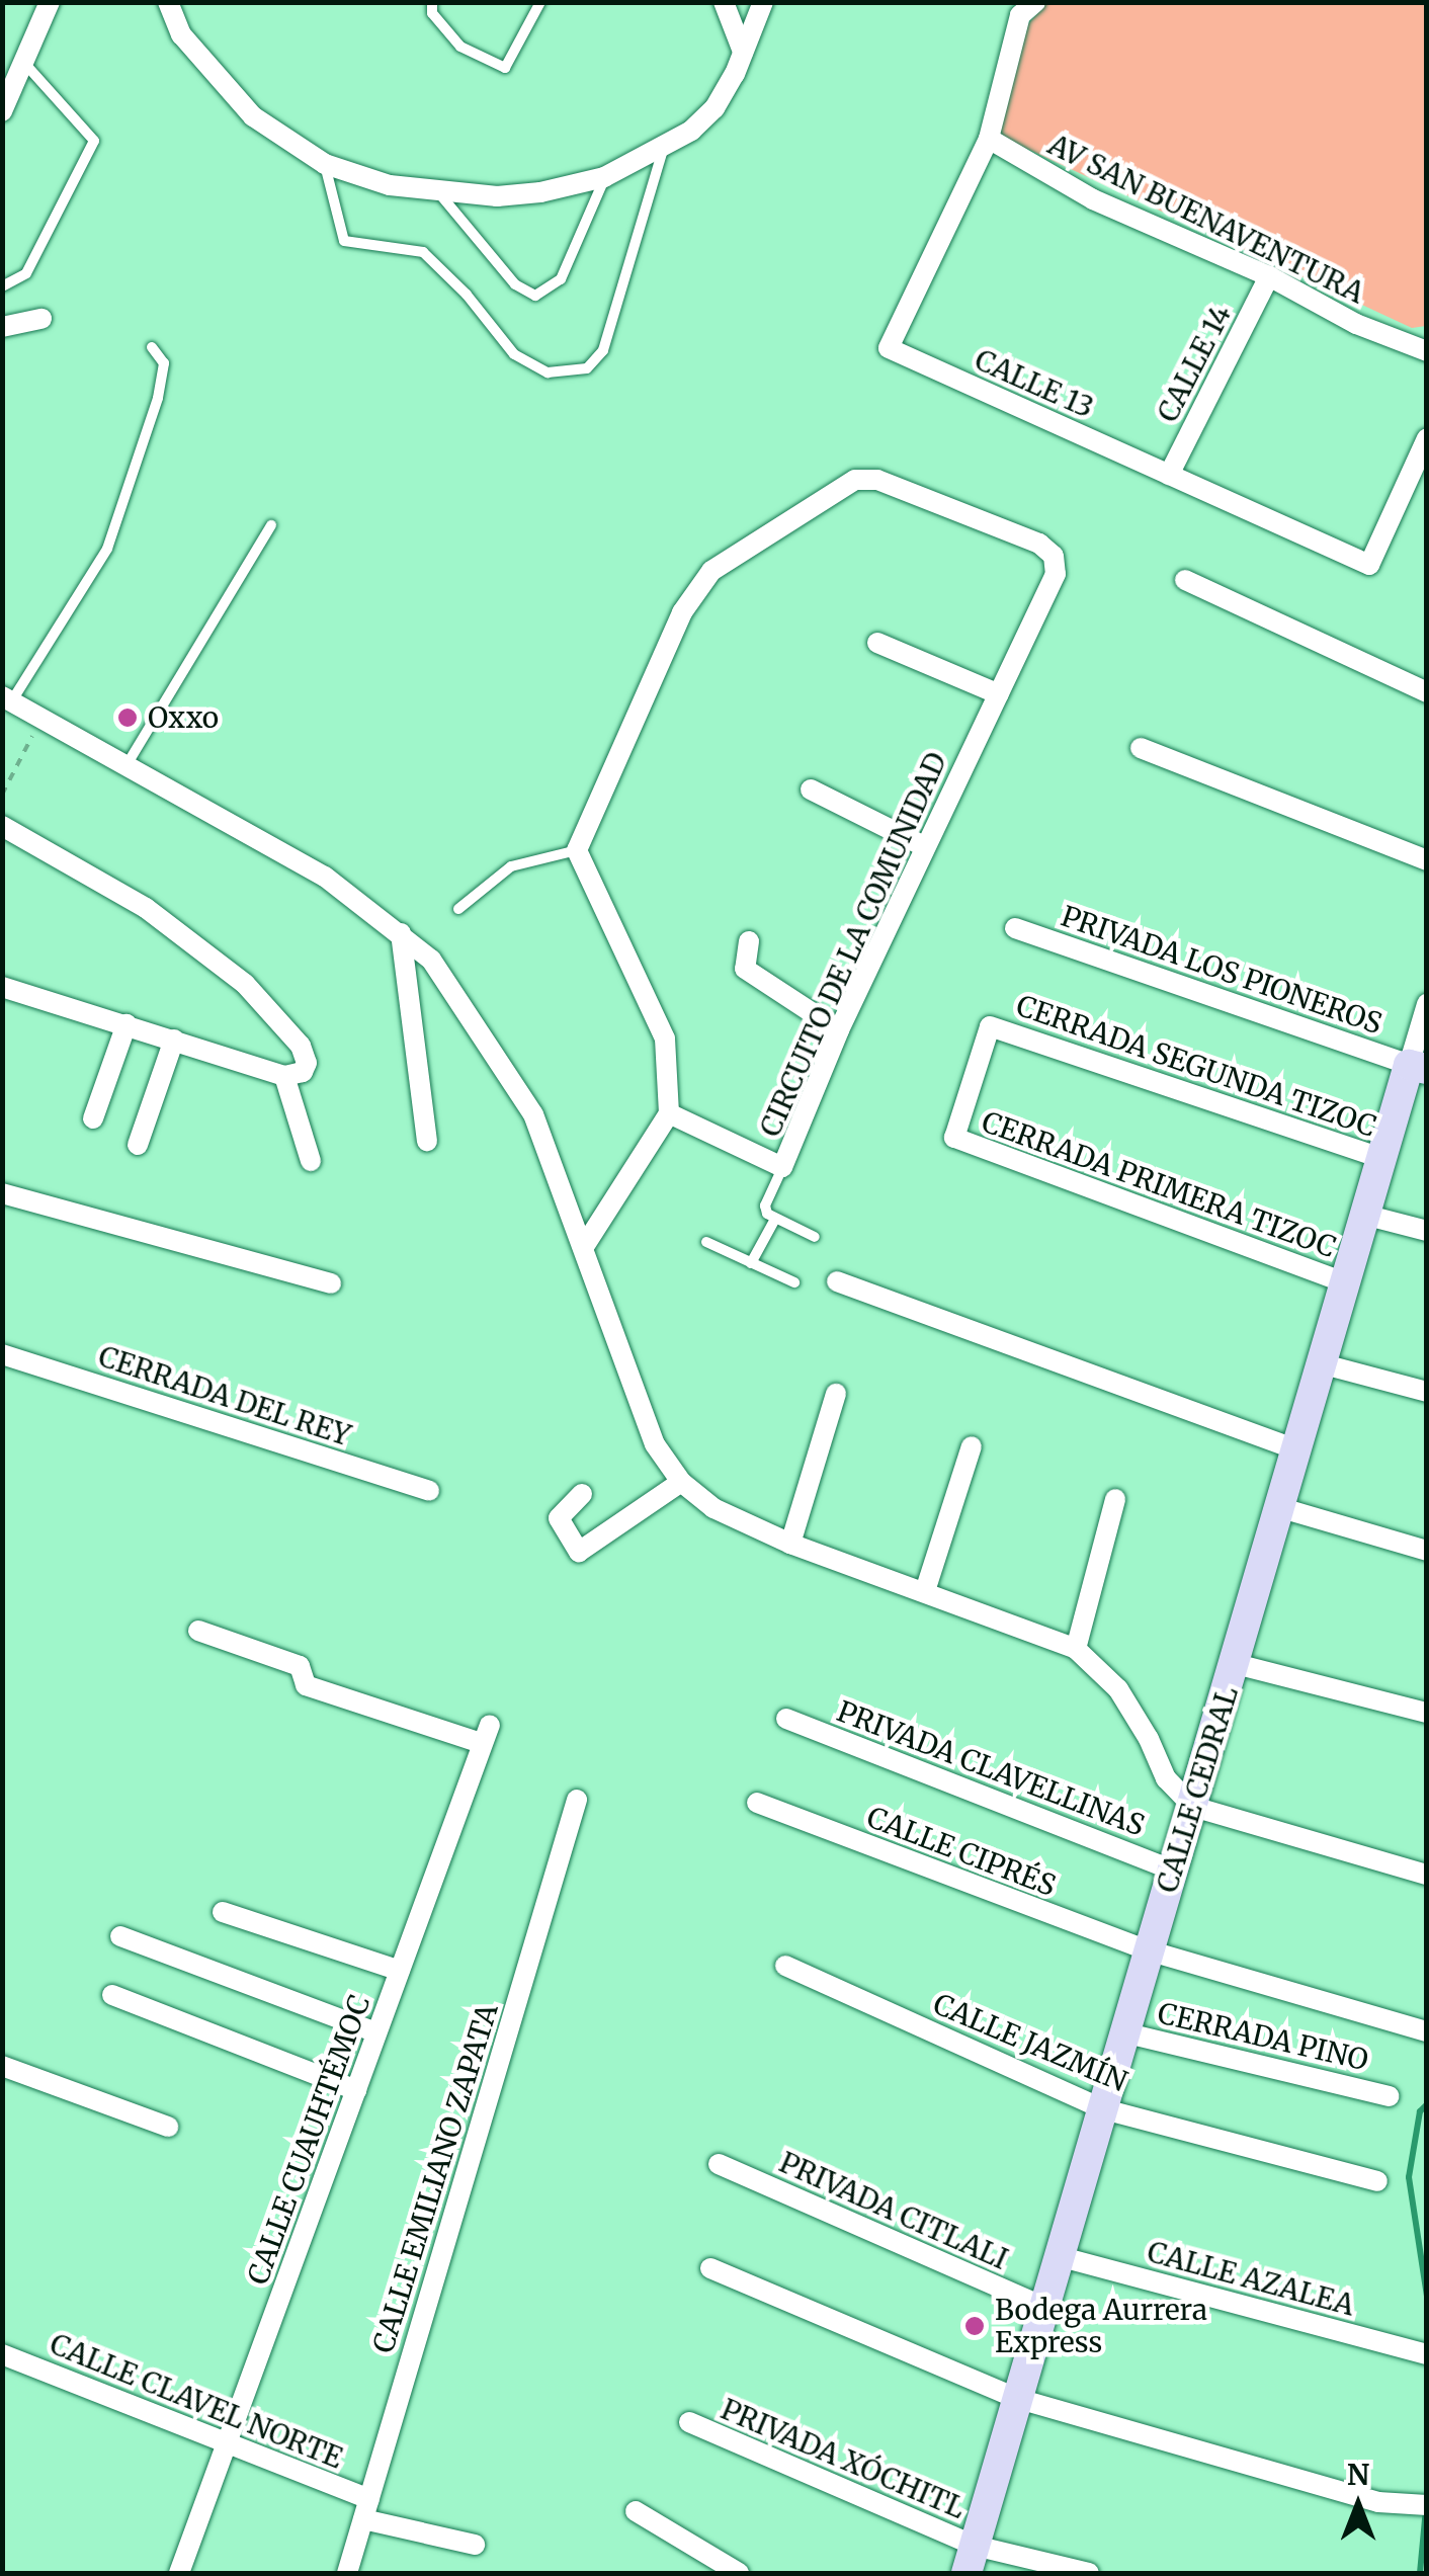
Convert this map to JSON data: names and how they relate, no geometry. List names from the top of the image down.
{
  "streets": {
    "street": [
      "AV SAN BUENAVENTURA",
      "CALLE 14",
      "CALLE 13",
      "CIRCUITO DE LA COMUNIDAD",
      "PRIVADA LOS PIONEROS",
      "CERRADA SEGUNDA TIZOC",
      "CERRADA PRIMERA TIZOC",
      "CERRADA DEL REY",
      "PRIVADA CLAVELLINAS",
      "CALLE CEDRAL",
      "CALLE CIPRÉS",
      "CERRADA PINO",
      "CALLE JAZMÍN",
      "CALLE CUAUHTÉMOC",
      "CALLE EMILIANO ZAPATA",
      "PRIVADA CITLALI",
      "CALLE AZALEA",
      "CALLE CLAVEL NORTE",
      "PRIVADA XÓCHITL"
    ]
  },
  "crossings": [
    ["AV SAN BUENAVENTURA", "CALLE 14"],
    ["AV SAN BUENAVENTURA", "CALLE 13"],
    ["CALLE 14", "CALLE 13"],
    ["PRIVADA LOS PIONEROS", "CALLE CEDRAL"],
    ["CERRADA SEGUNDA TIZOC", "CERRADA PRIMERA TIZOC"],
    ["CERRADA SEGUNDA TIZOC", "CALLE CEDRAL"],
    ["CERRADA PRIMERA TIZOC", "CALLE CEDRAL"],
    ["PRIVADA CLAVELLINAS", "CALLE CEDRAL"],
    ["CALLE CEDRAL", "CALLE CIPRÉS"],
    ["CALLE CEDRAL", "CERRADA PINO"],
    ["CALLE CEDRAL", "CALLE JAZMÍN"],
    ["CALLE CEDRAL", "PRIVADA CITLALI"],
    ["CALLE CEDRAL", "CALLE AZALEA"],
    ["CALLE CEDRAL", "PRIVADA XÓCHITL"],
    ["CALLE CUAUHTÉMOC", "CALLE CLAVEL NORTE"],
    ["CALLE EMILIANO ZAPATA", "CALLE CLAVEL NORTE"]
  ],
  "places": ["Oxxo", "Bodega Aurrera Express"],
  "north": "top"
}
